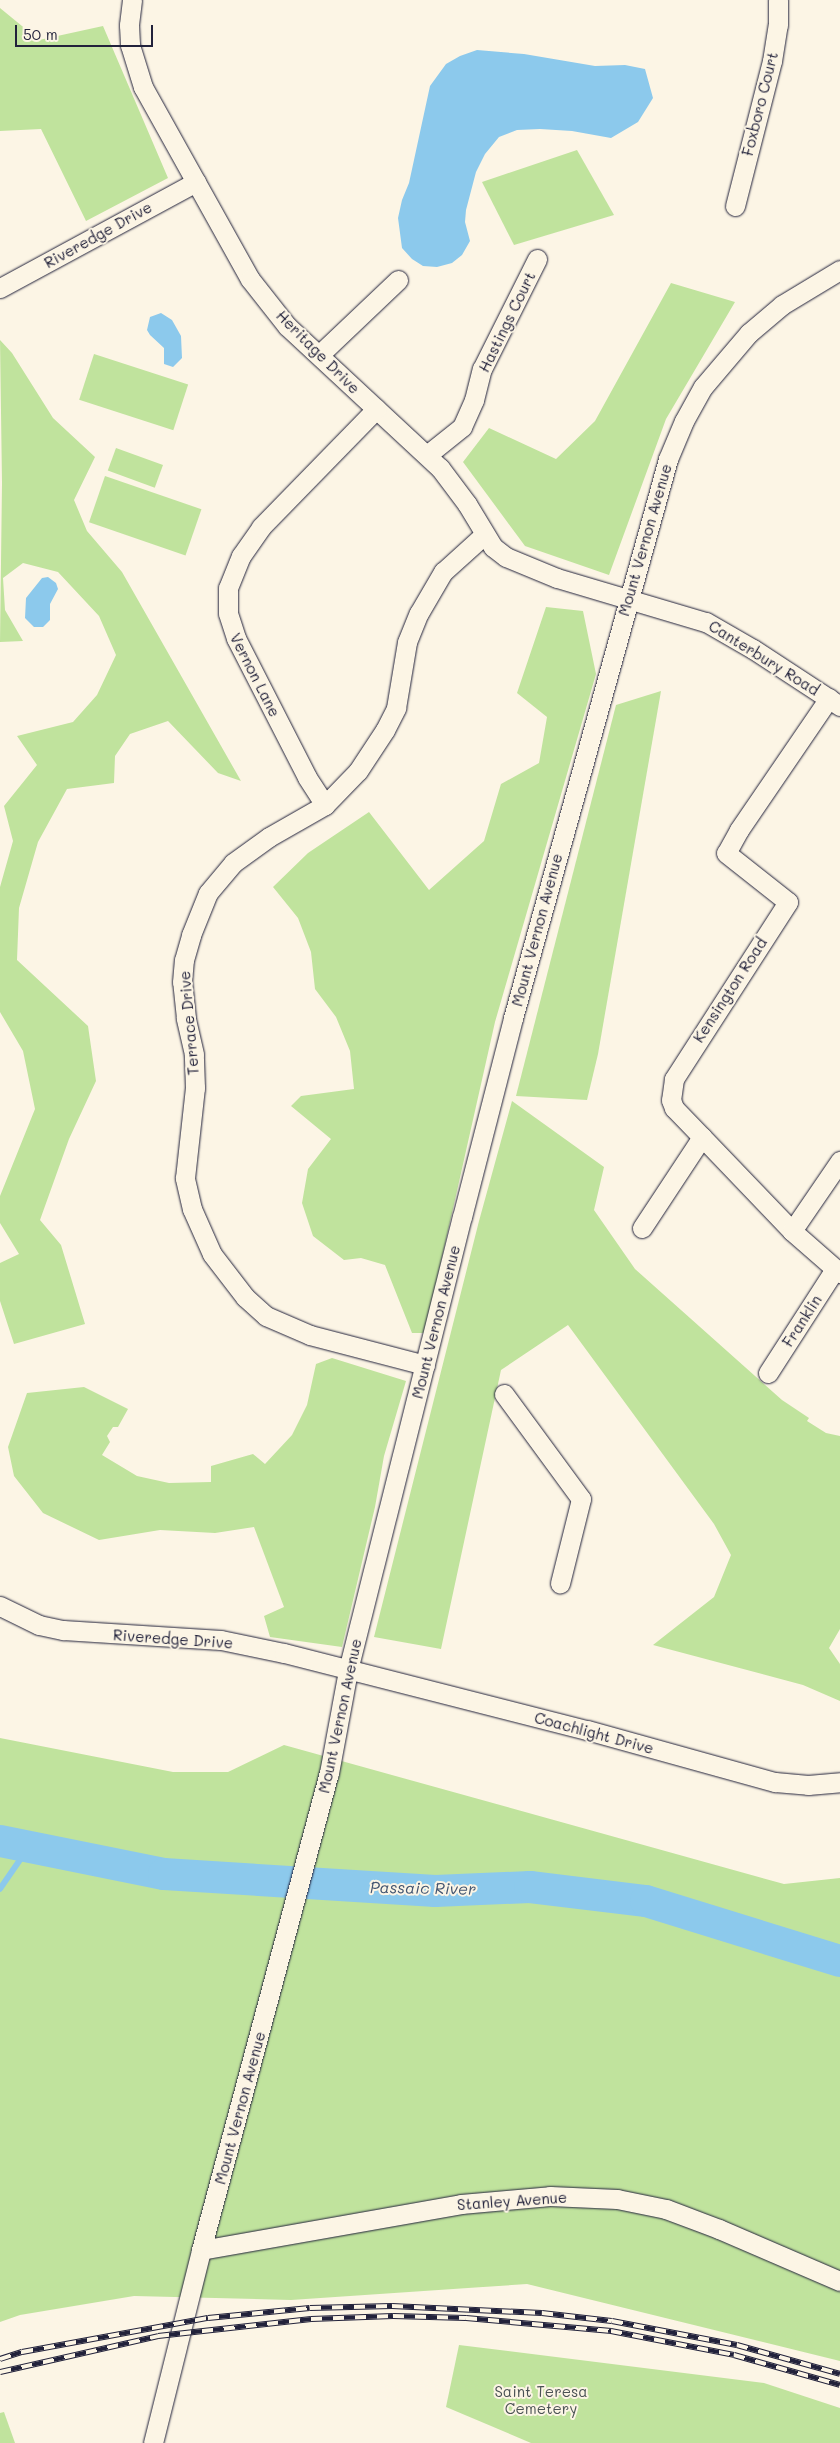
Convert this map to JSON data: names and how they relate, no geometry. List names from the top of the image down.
{
  "streets": {
    "street": [
      "Foxboro Court",
      "Riveredge Drive",
      "Hastings Court",
      "Heritage Drive",
      "Mount Vernon Avenue",
      "Canterbury Road",
      "Vernon Lane",
      "Kensington Road",
      "Terrace Drive",
      "Franklin",
      "Coachlight Drive",
      "Stanley Avenue"
    ]
  },
  "crossings": [
    ["Riveredge Drive", "Heritage Drive"],
    ["Riveredge Drive", "Mount Vernon Avenue"],
    ["Riveredge Drive", "Coachlight Drive"],
    ["Hastings Court", "Heritage Drive"],
    ["Heritage Drive", "Mount Vernon Avenue"],
    ["Heritage Drive", "Canterbury Road"],
    ["Heritage Drive", "Vernon Lane"],
    ["Heritage Drive", "Terrace Drive"],
    ["Mount Vernon Avenue", "Canterbury Road"],
    ["Mount Vernon Avenue", "Terrace Drive"],
    ["Mount Vernon Avenue", "Coachlight Drive"],
    ["Mount Vernon Avenue", "Stanley Avenue"],
    ["Canterbury Road", "Kensington Road"],
    ["Vernon Lane", "Terrace Drive"],
    ["Kensington Road", "Franklin"]
  ],
  "water": ["Passaic River"],
  "parks": ["Saint Teresa Cemetery"],
  "scale_bar": "50 m"
}
